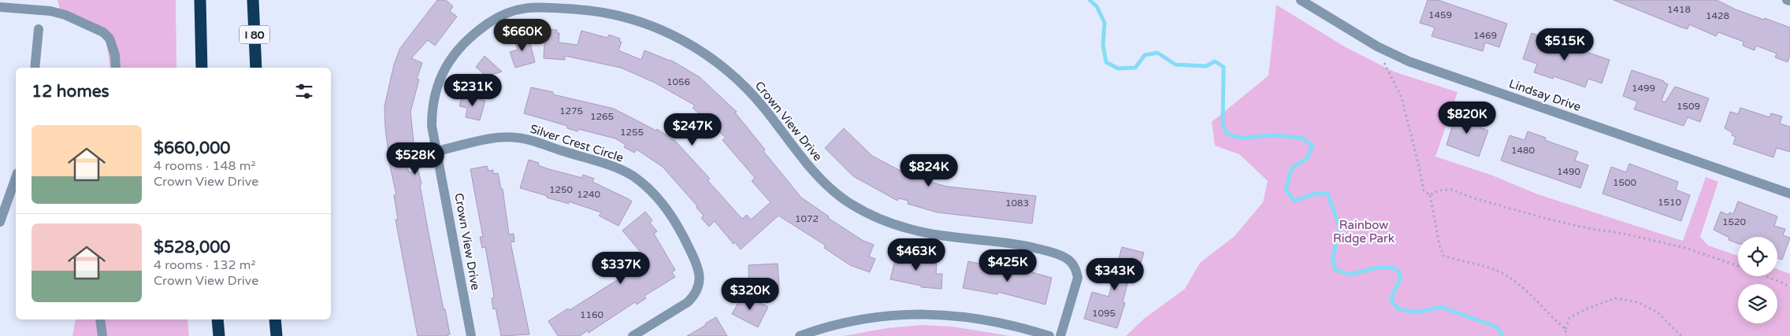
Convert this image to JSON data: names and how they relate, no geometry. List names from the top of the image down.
{
  "streets": {
    "highway": ["I 80"],
    "street": ["Lindsay Drive", "Crown View Drive", "Silver Crest Circle"]
  },
  "crossings": [
    ["Crown View Drive", "Silver Crest Circle"]
  ],
  "parks": ["Rainbow Ridge Park"],
  "house_numbers": [
    "1418",
    "1459",
    "1428",
    "1469",
    "1056",
    "1499",
    "1509",
    "1275",
    "1265",
    "1255",
    "1480",
    "1490",
    "1500",
    "1250",
    "1240",
    "1510",
    "1083",
    "1072",
    "1520",
    "1095",
    "1160"
  ],
  "page": {
    "price": [
      "$660K",
      "$515K",
      "$231K",
      "$820K",
      "$247K",
      "$528K",
      "$824K",
      "$463K",
      "$425K",
      "$337K",
      "$343K",
      "$320K"
    ],
    "heading": "12 homes",
    "list": [
      {
        "name": "$660,000",
        "note": "4 rooms · 148 m² · Crown View Drive"
      },
      {
        "name": "$528,000",
        "note": "4 rooms · 132 m² · Crown View Drive"
      }
    ]
  }
}
